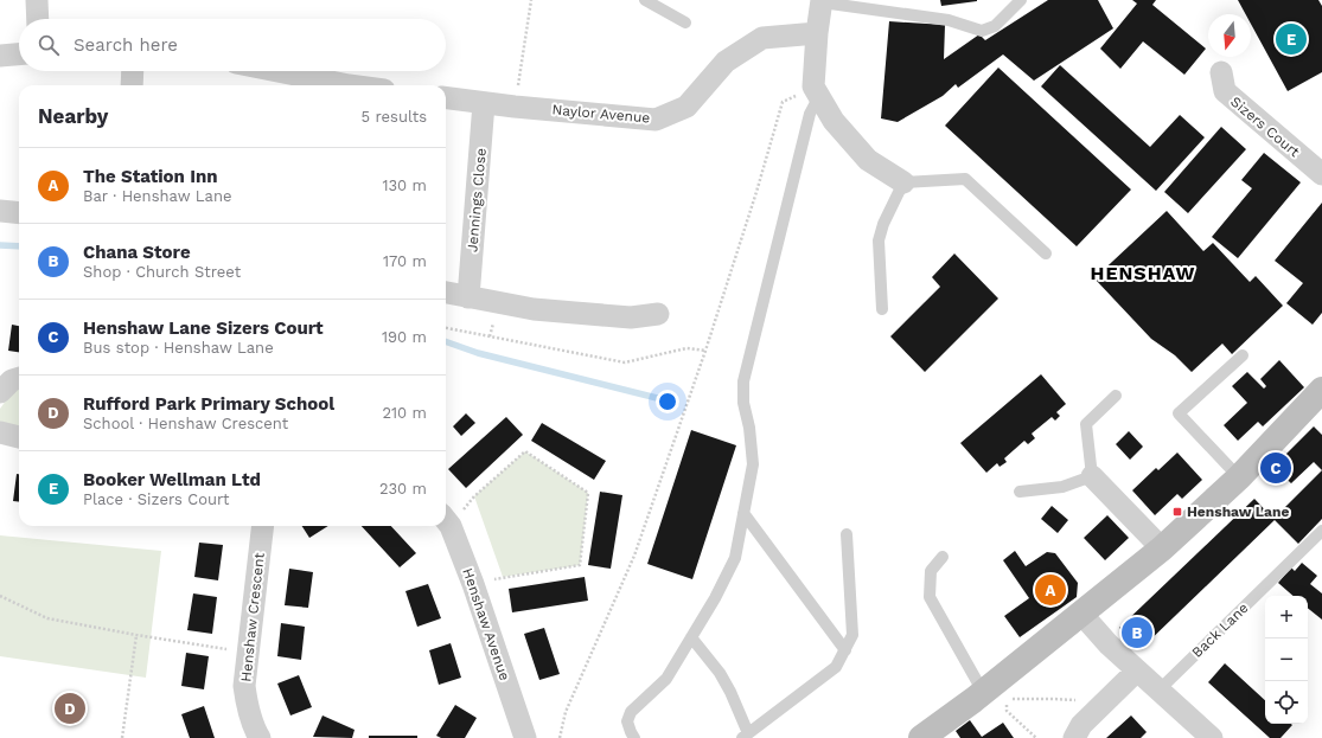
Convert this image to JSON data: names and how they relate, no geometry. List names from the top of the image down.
{
  "streets": {
    "street": [
      "Naylor Avenue",
      "Sizers Court",
      "Jennings Close",
      "Henshaw Crescent",
      "Henshaw Avenue"
    ],
    "lane": ["Back Lane"]
  },
  "crossings": [
    ["Naylor Avenue", "Jennings Close"]
  ],
  "districts": ["HENSHAW"],
  "places": {
    "transit": ["Henshaw Lane"]
  },
  "north": "bottom",
  "page": {
    "search": "Search here",
    "pins": [
      "E",
      "C",
      "A",
      "B",
      "D"
    ],
    "heading": ["Nearby", "5 results"],
    "list": [
      {
        "mark": "A",
        "name": "The Station Inn",
        "note": "Bar · Henshaw Lane",
        "value": "130 m"
      },
      {
        "mark": "B",
        "name": "Chana Store",
        "note": "Shop · Church Street",
        "value": "170 m"
      },
      {
        "mark": "C",
        "name": "Henshaw Lane Sizers Court",
        "note": "Bus stop · Henshaw Lane",
        "value": "190 m"
      },
      {
        "mark": "D",
        "name": "Rufford Park Primary School",
        "note": "School · Henshaw Crescent",
        "value": "210 m"
      },
      {
        "mark": "E",
        "name": "Booker Wellman Ltd",
        "note": "Place · Sizers Court",
        "value": "230 m"
      }
    ],
    "map_buttons": ["+", "−"]
  }
}
